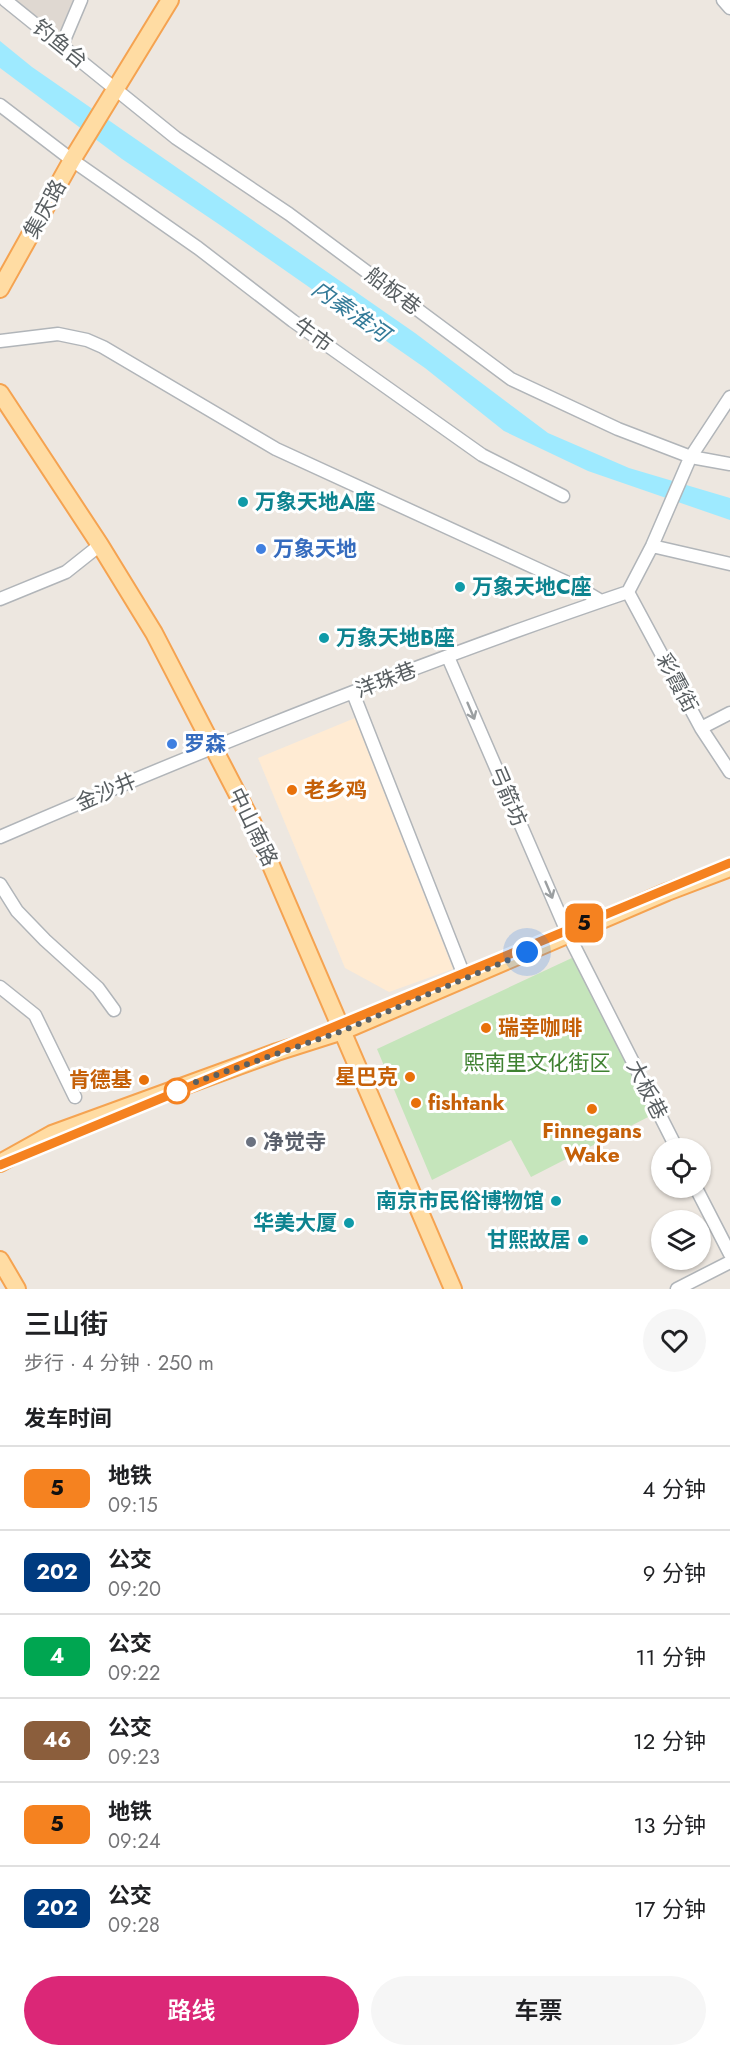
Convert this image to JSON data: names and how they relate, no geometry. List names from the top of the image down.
{
  "streets": {
    "main road": ["集庆路", "中山南路"],
    "street": [
      "钓鱼台",
      "船板巷",
      "牛市",
      "洋珠巷",
      "彩霞街",
      "金沙井",
      "弓箭坊",
      "大板巷"
    ]
  },
  "crossings": [
    ["钓鱼台", "集庆路"],
    ["钓鱼台", "船板巷"],
    ["集庆路", "船板巷"],
    ["集庆路", "牛市"],
    ["洋珠巷", "彩霞街"],
    ["洋珠巷", "金沙井"],
    ["洋珠巷", "弓箭坊"],
    ["洋珠巷", "中山南路"],
    ["金沙井", "中山南路"],
    ["弓箭坊", "大板巷"]
  ],
  "water": ["内秦淮河"],
  "parks": ["熙南里文化街区"],
  "places": [
    "万象天地A座",
    "万象天地",
    "万象天地C座",
    "万象天地B座",
    "罗森",
    "老乡鸡",
    "瑞幸咖啡",
    "星巴克",
    "肯德基",
    "fishtank",
    "Finnegans Wake",
    "净觉寺",
    "南京市民俗博物馆",
    "华美大厦",
    "甘熙故居"
  ],
  "lines": ["metro line 5"],
  "page": {
    "on_map": "5",
    "heading": [
      ["三山街", "步行 · 4 分钟 · 250 m"],
      "发车时间"
    ],
    "list": [
      {
        "mark": "5",
        "name": "地铁",
        "note": "09:15",
        "value": "4 分钟"
      },
      {
        "mark": "202",
        "name": "公交",
        "note": "09:20",
        "value": "9 分钟"
      },
      {
        "mark": "4",
        "name": "公交",
        "note": "09:22",
        "value": "11 分钟"
      },
      {
        "mark": "46",
        "name": "公交",
        "note": "09:23",
        "value": "12 分钟"
      },
      {
        "mark": "5",
        "name": "地铁",
        "note": "09:24",
        "value": "13 分钟"
      },
      {
        "mark": "202",
        "name": "公交",
        "note": "09:28",
        "value": "17 分钟"
      }
    ],
    "buttons": ["路线", "车票"]
  }
}
